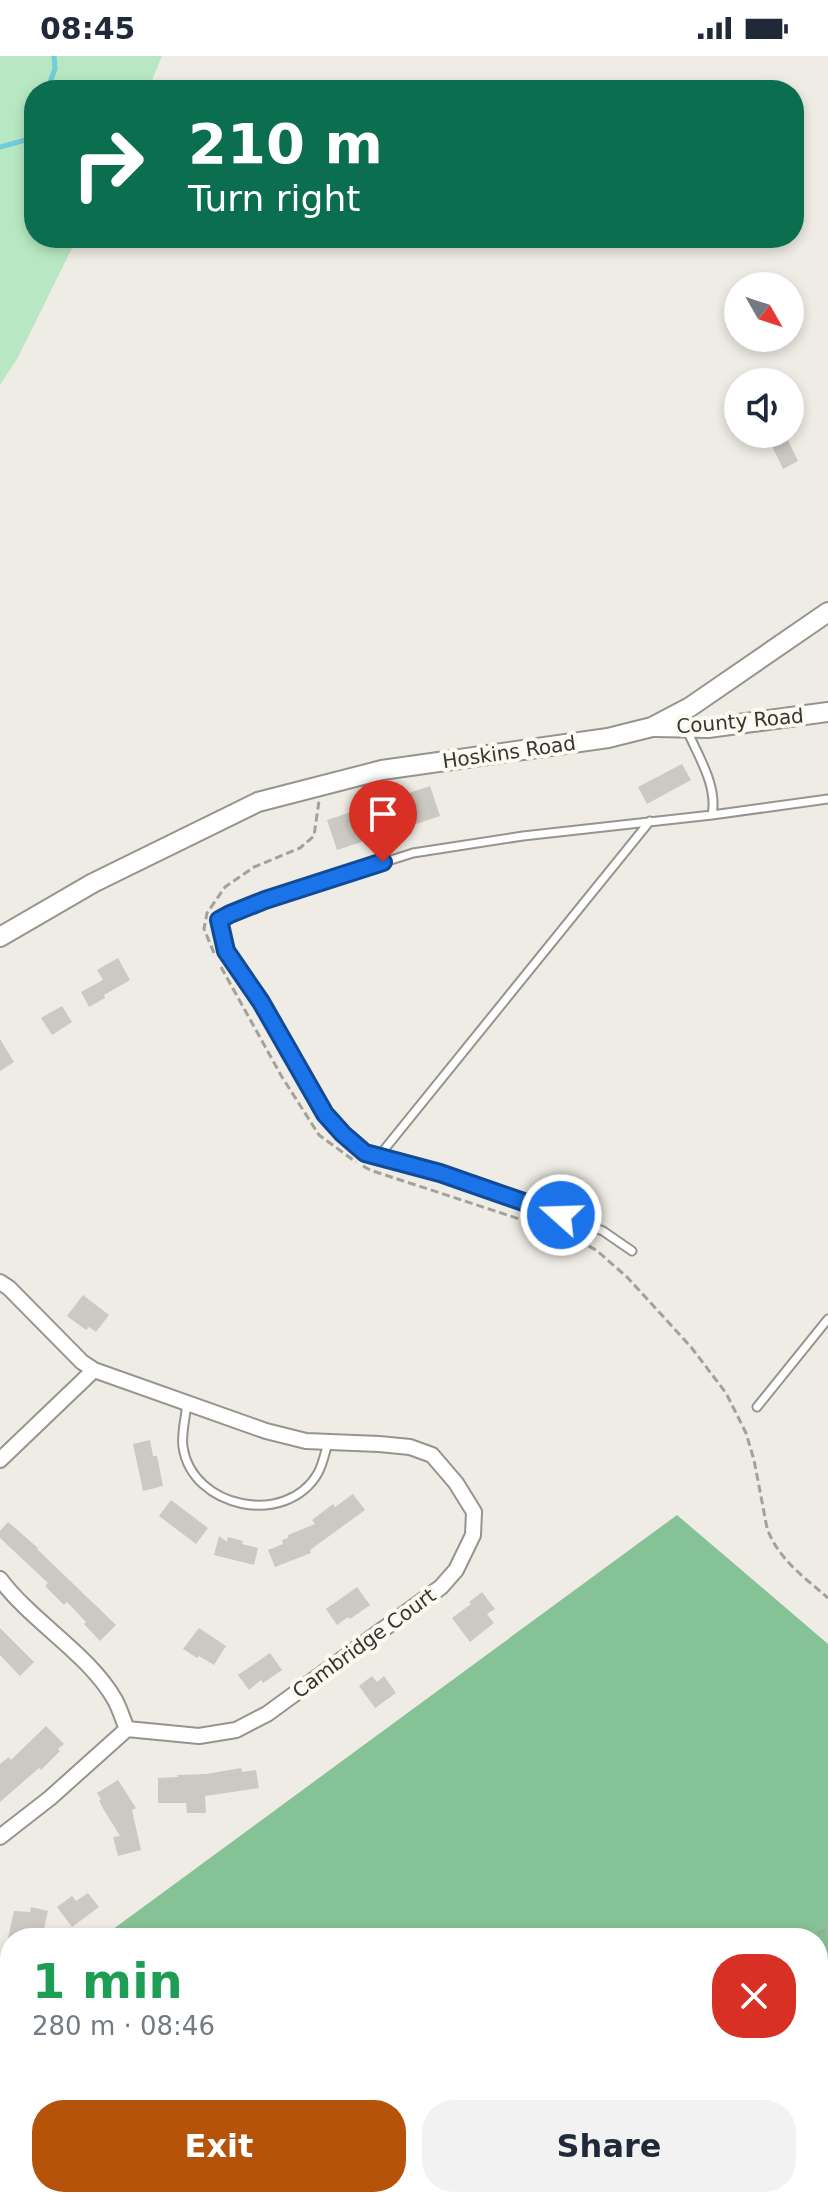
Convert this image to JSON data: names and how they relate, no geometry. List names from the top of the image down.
{
  "streets": {
    "street": ["County Road", "Hoskins Road", "Cambridge Court"]
  },
  "crossings": [
    ["County Road", "Hoskins Road"]
  ],
  "north": "bottom right",
  "page": {
    "status": "08:45",
    "turn": ["210 m", "Turn right"],
    "heading": ["1 min", "280 m · 08:46"],
    "buttons": ["Exit", "Share"]
  }
}
